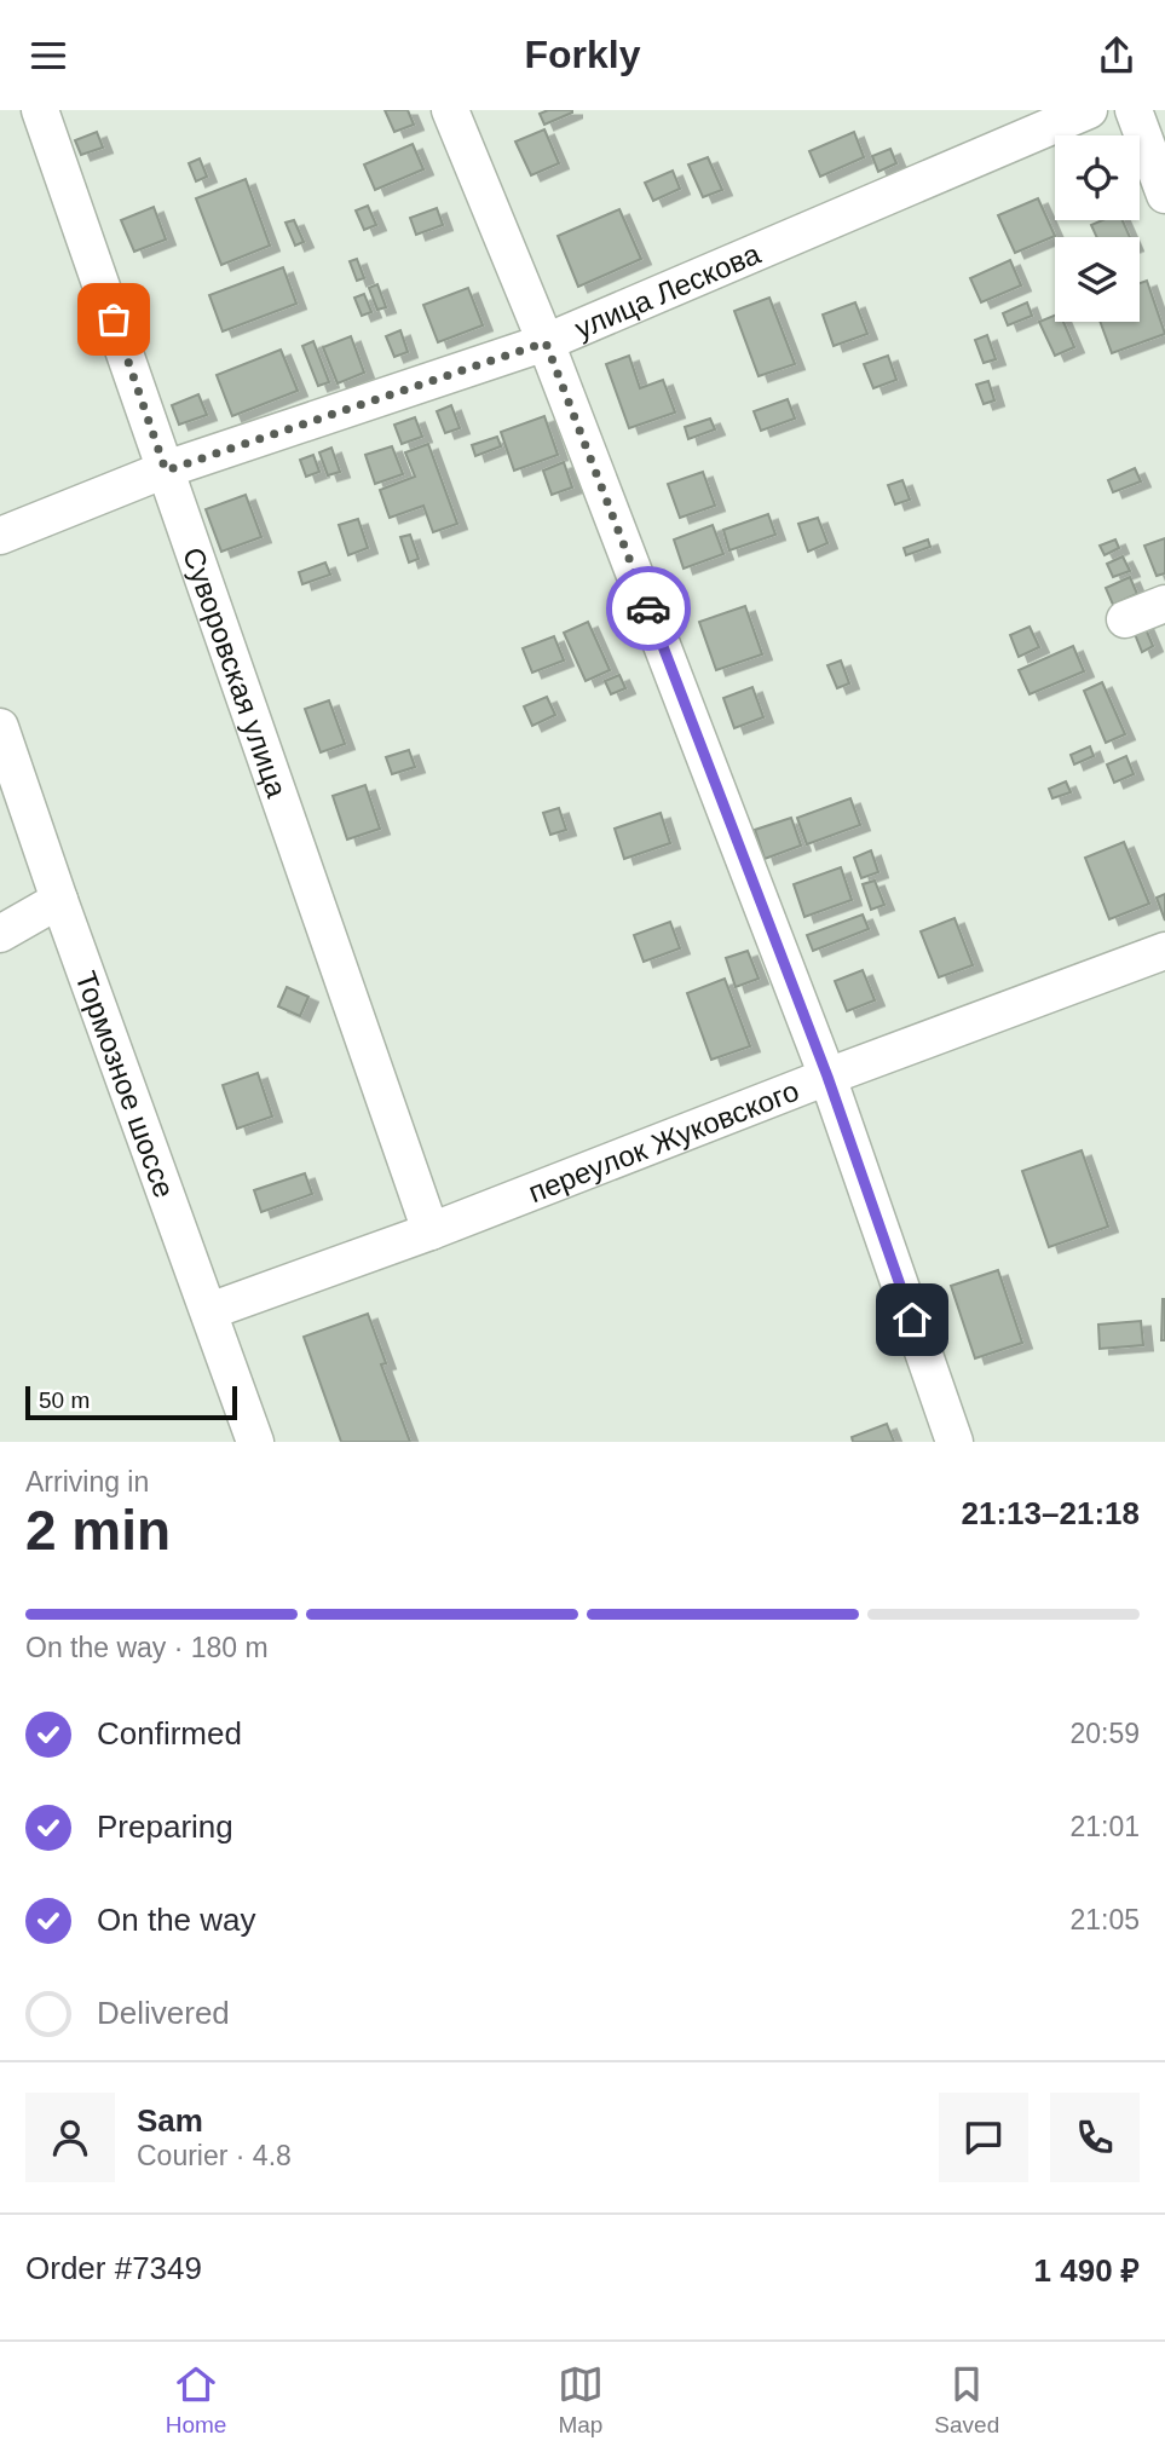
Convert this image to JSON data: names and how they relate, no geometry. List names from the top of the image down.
{
  "streets": {
    "street": [
      "улица Лескова",
      "Суворовская улица",
      "Тормозное шоссе",
      "переулок Жуковского"
    ]
  },
  "crossings": [
    ["улица Лескова", "Суворовская улица"],
    ["Суворовская улица", "переулок Жуковского"],
    ["Тормозное шоссе", "переулок Жуковского"]
  ],
  "scale_bar": "50 m",
  "page": {
    "header": "Forkly",
    "scale": "50 m",
    "heading": ["2 min", "Arriving in", "21:13–21:18"],
    "panel": [
      "Sam",
      "Courier · 4.8",
      "Order #7349",
      "1 490 ₽"
    ],
    "bar": "On the way · 180 m",
    "list": [
      ["Confirmed", "20:59"],
      ["Preparing", "21:01"],
      ["On the way", "21:05"],
      "Delivered"
    ],
    "tabs": ["Home", "Map", "Saved"]
  }
}
